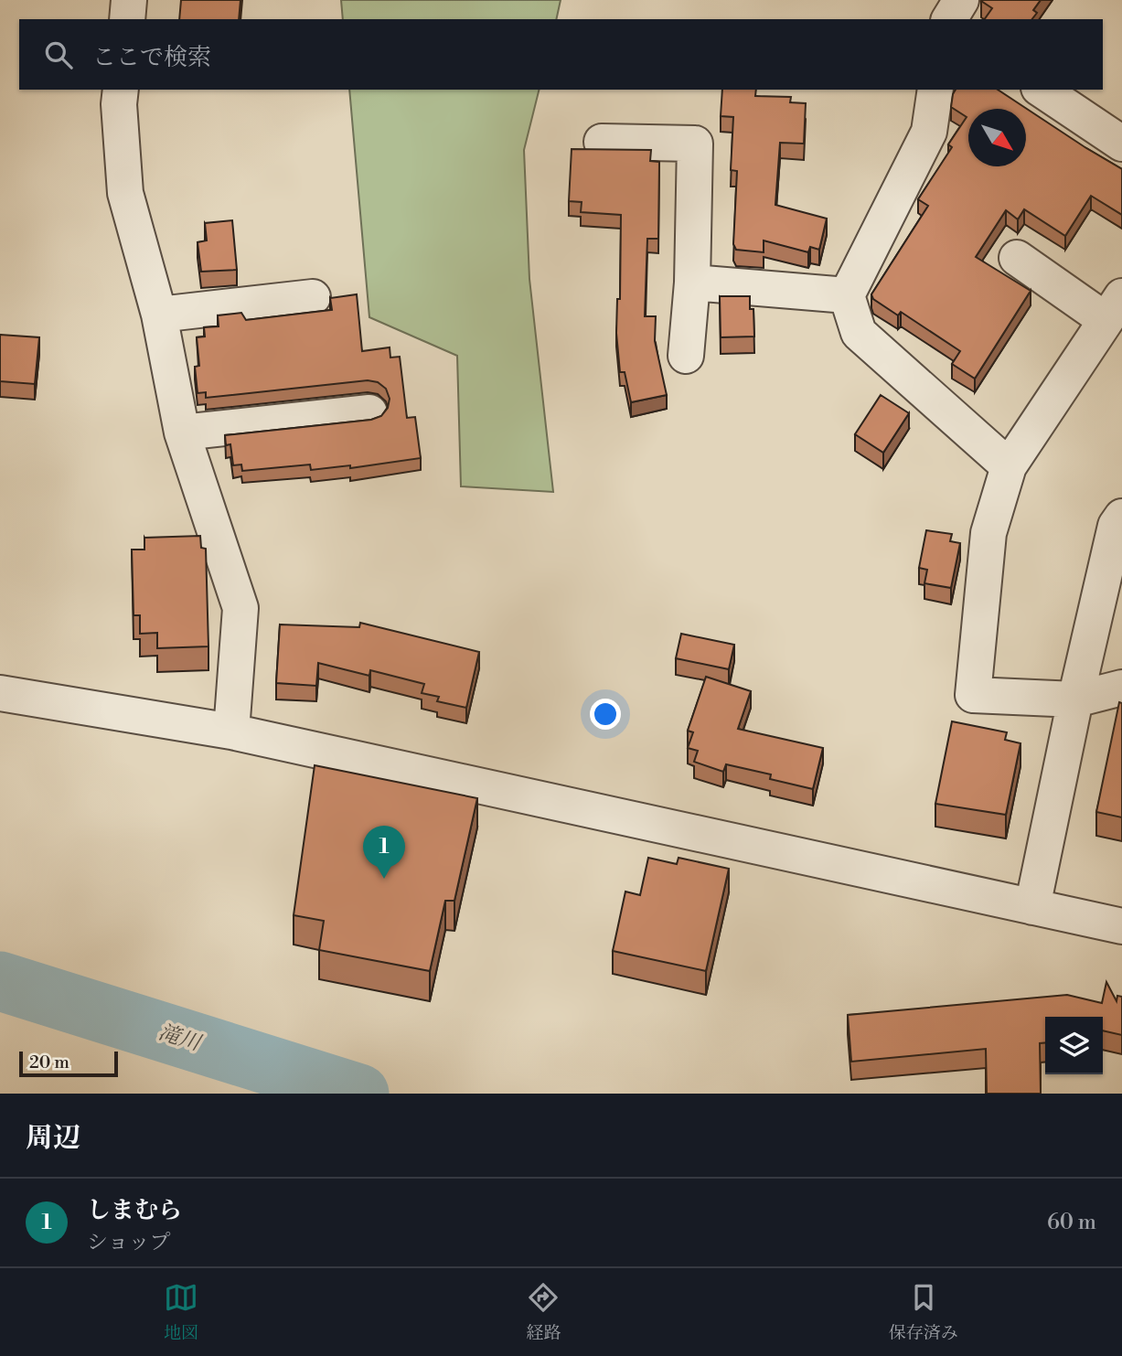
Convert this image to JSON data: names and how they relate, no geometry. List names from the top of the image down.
{
  "water": ["滝川"],
  "scale_bar": "20 m",
  "north": "bottom right",
  "page": {
    "search": "ここで検索",
    "pins": "1",
    "scale": "20 m",
    "heading": "周辺",
    "list": [
      {
        "mark": "1",
        "name": "しまむら",
        "note": "ショップ",
        "value": "60 m"
      }
    ],
    "nav": ["地図", "経路", "保存済み"]
  }
}
